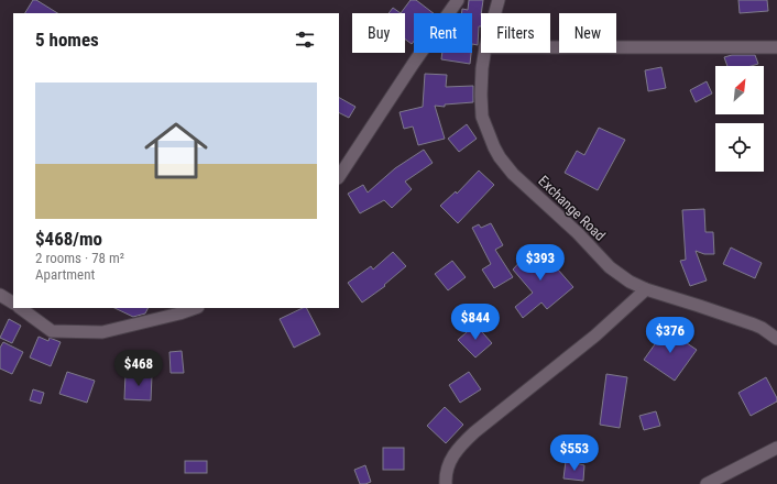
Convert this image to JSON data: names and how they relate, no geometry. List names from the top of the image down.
{
  "streets": {
    "street": ["Exchange Road"]
  },
  "north": "top right",
  "page": {
    "chip": [
      "Buy",
      "Rent",
      "Filters",
      "New"
    ],
    "heading": "5 homes",
    "list": [
      {
        "name": "$468/mo",
        "note": "2 rooms · 78 m² · Apartment"
      }
    ],
    "price": [
      "$393",
      "$844",
      "$376",
      "$468",
      "$553"
    ]
  }
}
